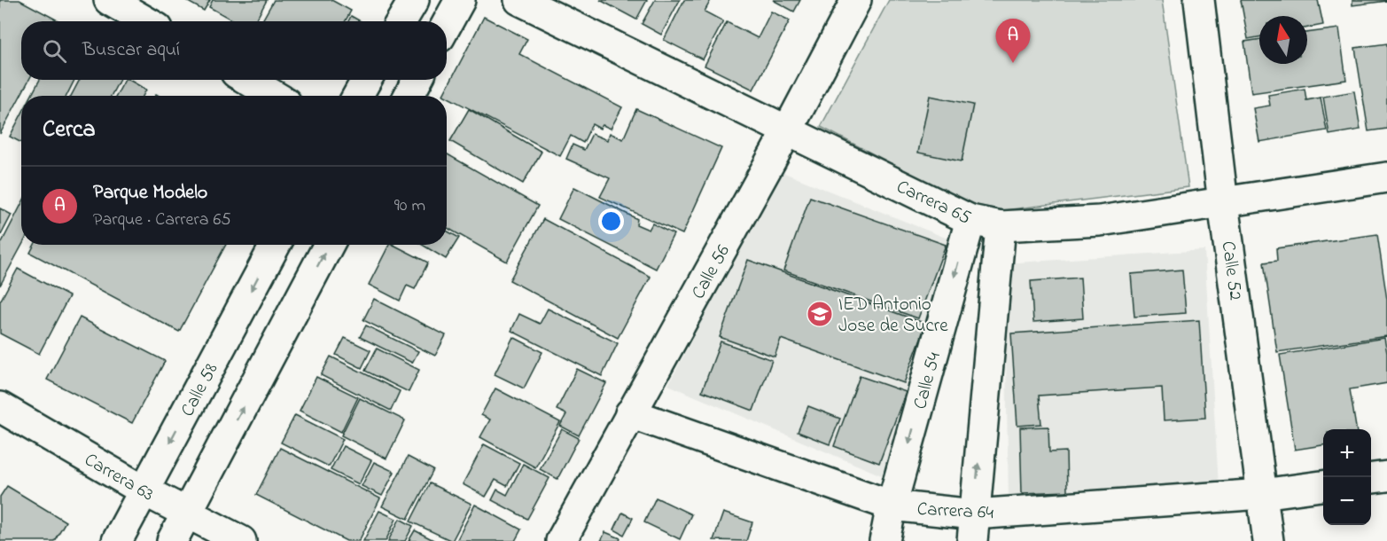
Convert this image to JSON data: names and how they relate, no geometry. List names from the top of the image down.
{
  "streets": {
    "street": [
      "Carrera 65",
      "Calle 52",
      "Calle 56",
      "Calle 54",
      "Calle 58",
      "Carrera 63",
      "Carrera 64"
    ]
  },
  "crossings": [
    ["Carrera 65", "Calle 52"],
    ["Carrera 65", "Calle 56"],
    ["Carrera 65", "Calle 54"],
    ["Calle 52", "Carrera 64"],
    ["Calle 56", "Carrera 64"],
    ["Calle 54", "Carrera 64"],
    ["Calle 58", "Carrera 63"]
  ],
  "places": {
    "school or university": ["IED Antonio Jose de Sucre"]
  },
  "north": "top",
  "page": {
    "pins": "A",
    "search": "Buscar aquí",
    "heading": "Cerca",
    "list": [
      {
        "mark": "A",
        "name": "Parque Modelo",
        "note": "Parque · Carrera 65",
        "value": "90 m"
      }
    ],
    "map_buttons": ["+", "−"]
  }
}
